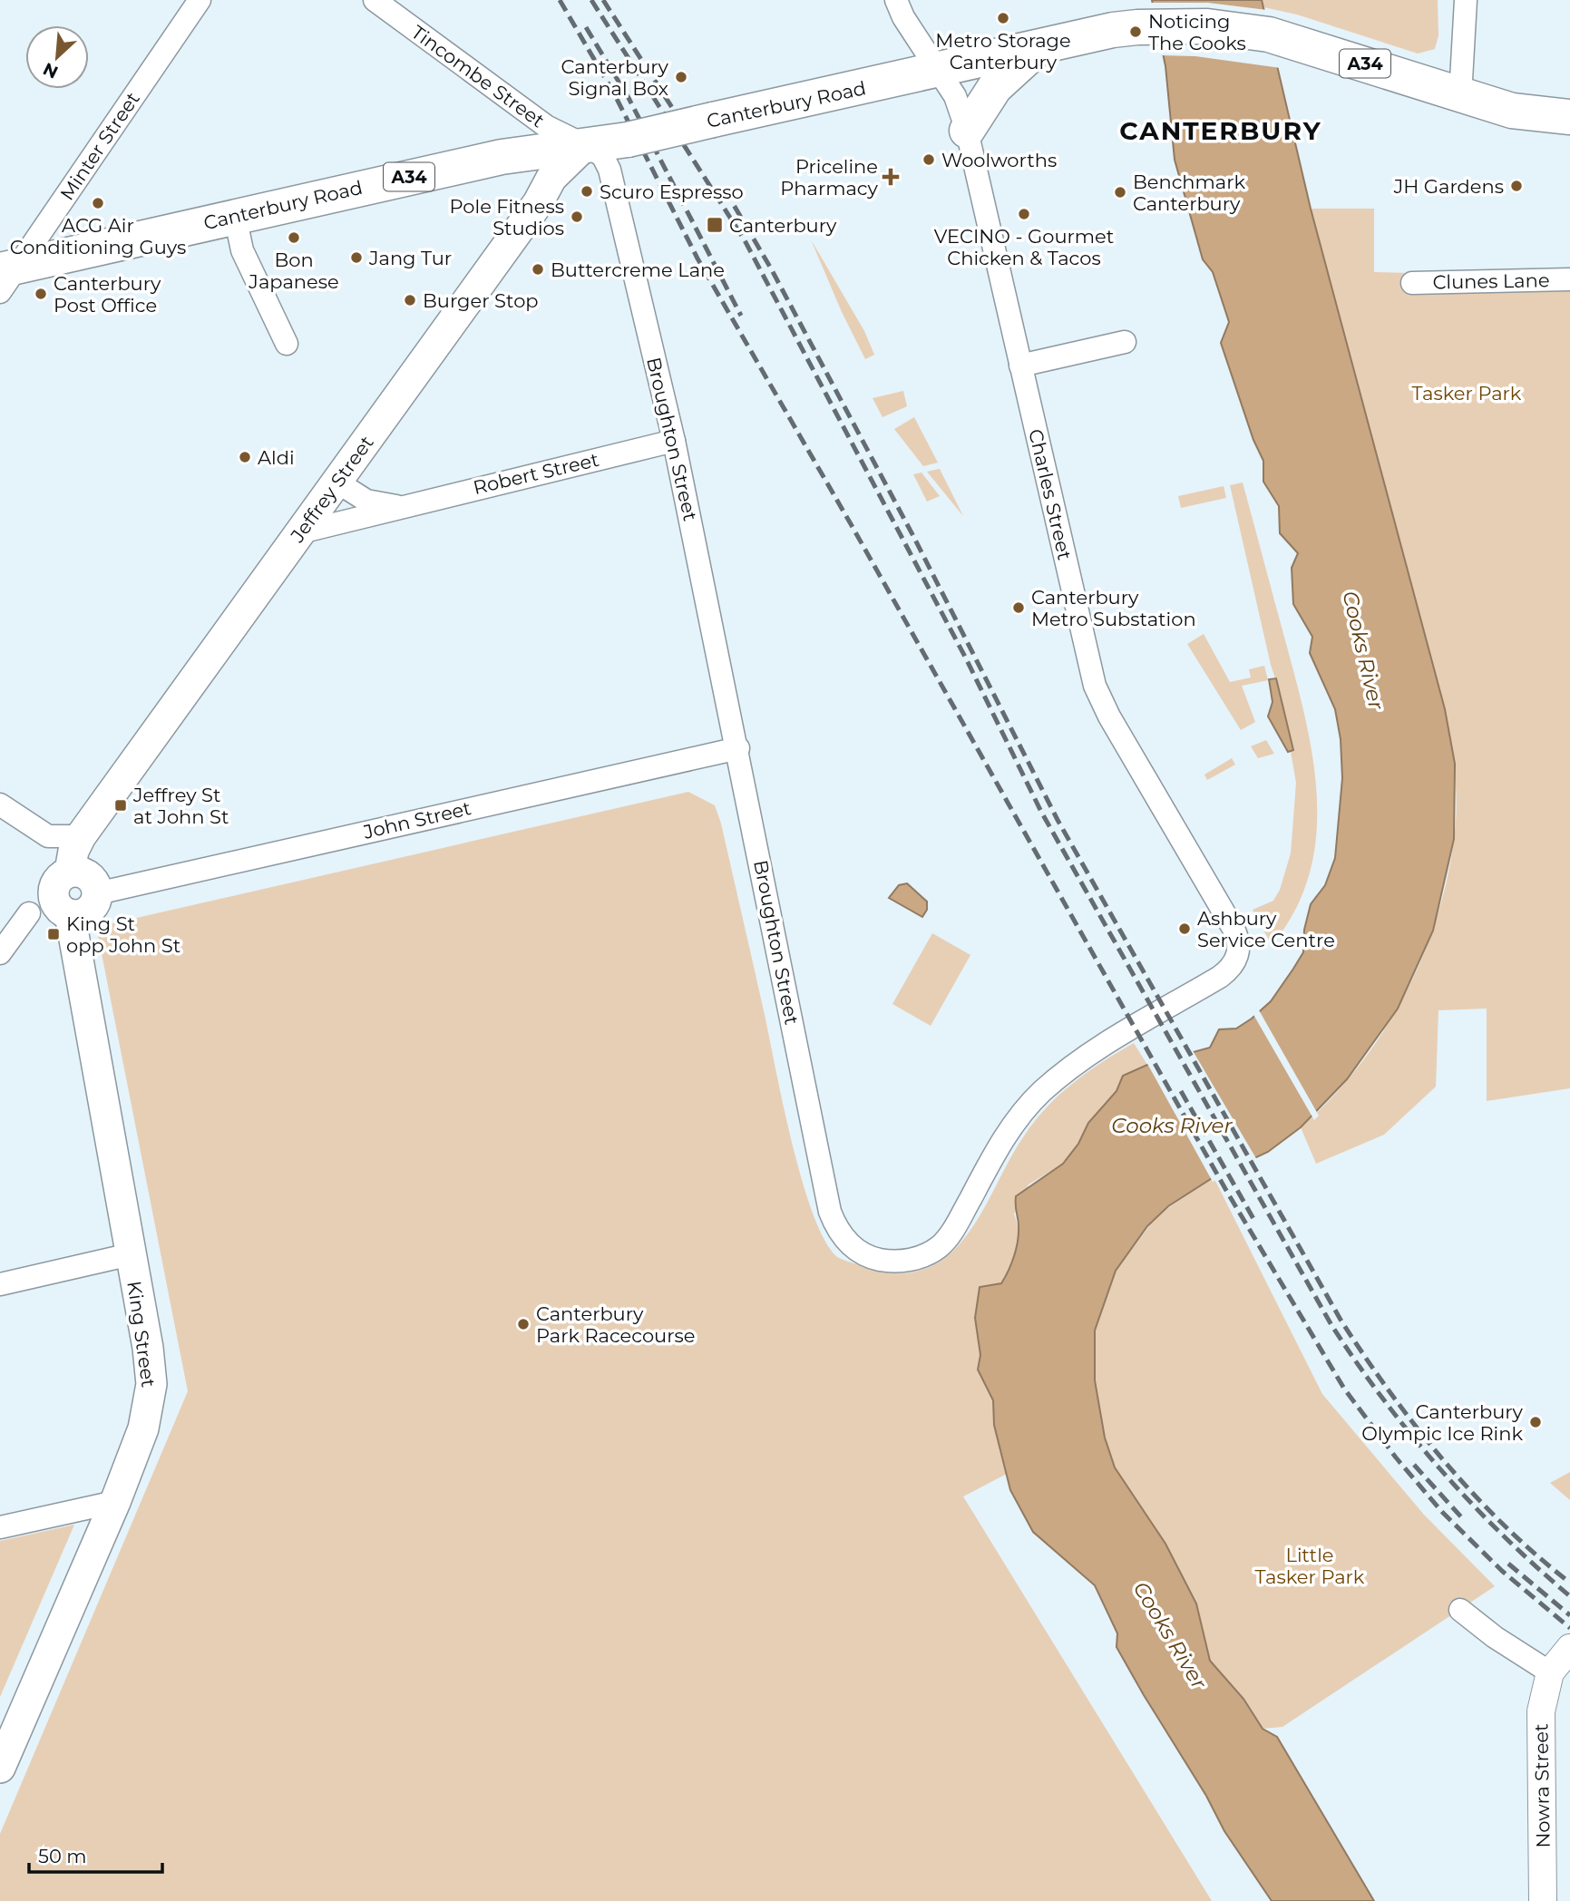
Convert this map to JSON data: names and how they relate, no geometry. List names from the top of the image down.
{
  "streets": {
    "highway": ["A34", "Canterbury Road"],
    "main road": ["Jeffrey Street", "King Street"],
    "street": [
      "Tincombe Street",
      "Minter Street",
      "Clunes Lane",
      "Broughton Street",
      "Robert Street",
      "Charles Street",
      "John Street",
      "Nowra Street"
    ]
  },
  "crossings": [
    ["Tincombe Street", "Canterbury Road"],
    ["Tincombe Street", "Broughton Street"],
    ["Tincombe Street", "Jeffrey Street"],
    ["Canterbury Road", "Minter Street"],
    ["Canterbury Road", "Broughton Street"],
    ["Canterbury Road", "Jeffrey Street"],
    ["Canterbury Road", "Charles Street"],
    ["Broughton Street", "Robert Street"],
    ["Broughton Street", "Jeffrey Street"],
    ["Broughton Street", "Charles Street"],
    ["Broughton Street", "John Street"],
    ["Robert Street", "Jeffrey Street"],
    ["John Street", "King Street"]
  ],
  "districts": ["CANTERBURY"],
  "water": ["Cooks River"],
  "parks": ["Tasker Park", "Little Tasker Park"],
  "places": {
    "other": [
      "Metro Storage Canterbury",
      "Noticing The Cooks",
      "Canterbury Signal Box",
      "Woolworths",
      "JH Gardens",
      "Scuro Espresso",
      "Benchmark Canterbury",
      "ACG Air Conditioning Guys",
      "VECINO - Gourmet Chicken & Tacos",
      "Pole Fitness Studios",
      "Bon Japanese",
      "Jang Tur",
      "Buttercreme Lane",
      "Canterbury Post Office",
      "Burger Stop",
      "Aldi",
      "Canterbury Metro Substation",
      "Ashbury Service Centre",
      "Canterbury Park Racecourse",
      "Canterbury Olympic Ice Rink"
    ],
    "health": ["Priceline Pharmacy"],
    "transit": ["Canterbury", "Jeffrey St at John St", "King St opp John St"]
  },
  "scale_bar": "50 m",
  "north": "bottom left"
}
